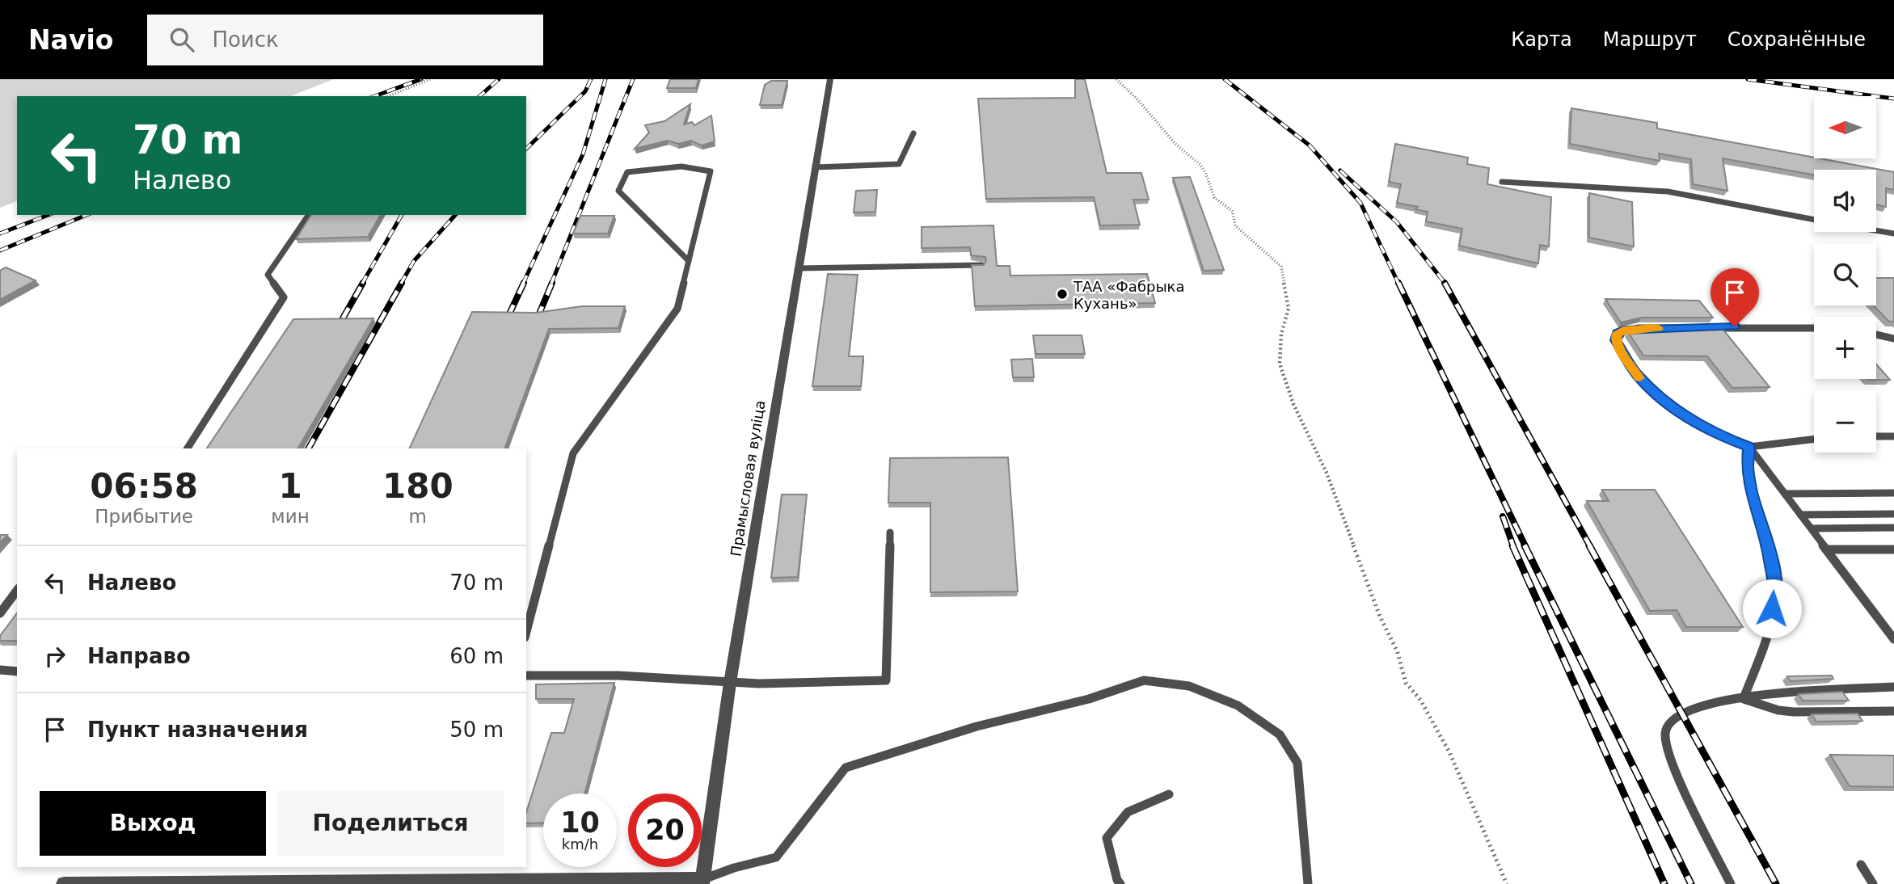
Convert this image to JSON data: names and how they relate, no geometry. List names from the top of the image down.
{
  "streets": {
    "street": ["Прамысловая вуліца"]
  },
  "places": ["ТАА «Фабрыка Кухань»"],
  "north": "left",
  "page": {
    "header": "Navio",
    "search": "Поиск",
    "nav": ["Карта", "Маршрут", "Сохранённые"],
    "map_buttons": ["+", "−"],
    "turn": ["70 m", "Налево"],
    "eta": [
      "06:58",
      "Прибытие",
      "1",
      "мин",
      "180",
      "m"
    ],
    "list": [
      {
        "name": "Налево",
        "value": "70 m"
      },
      {
        "name": "Направо",
        "value": "60 m"
      },
      {
        "name": "Пункт назначения",
        "value": "50 m"
      }
    ],
    "buttons": ["Выход", "Поделиться"],
    "speed": "10 km/h",
    "limit": "20"
  }
}
